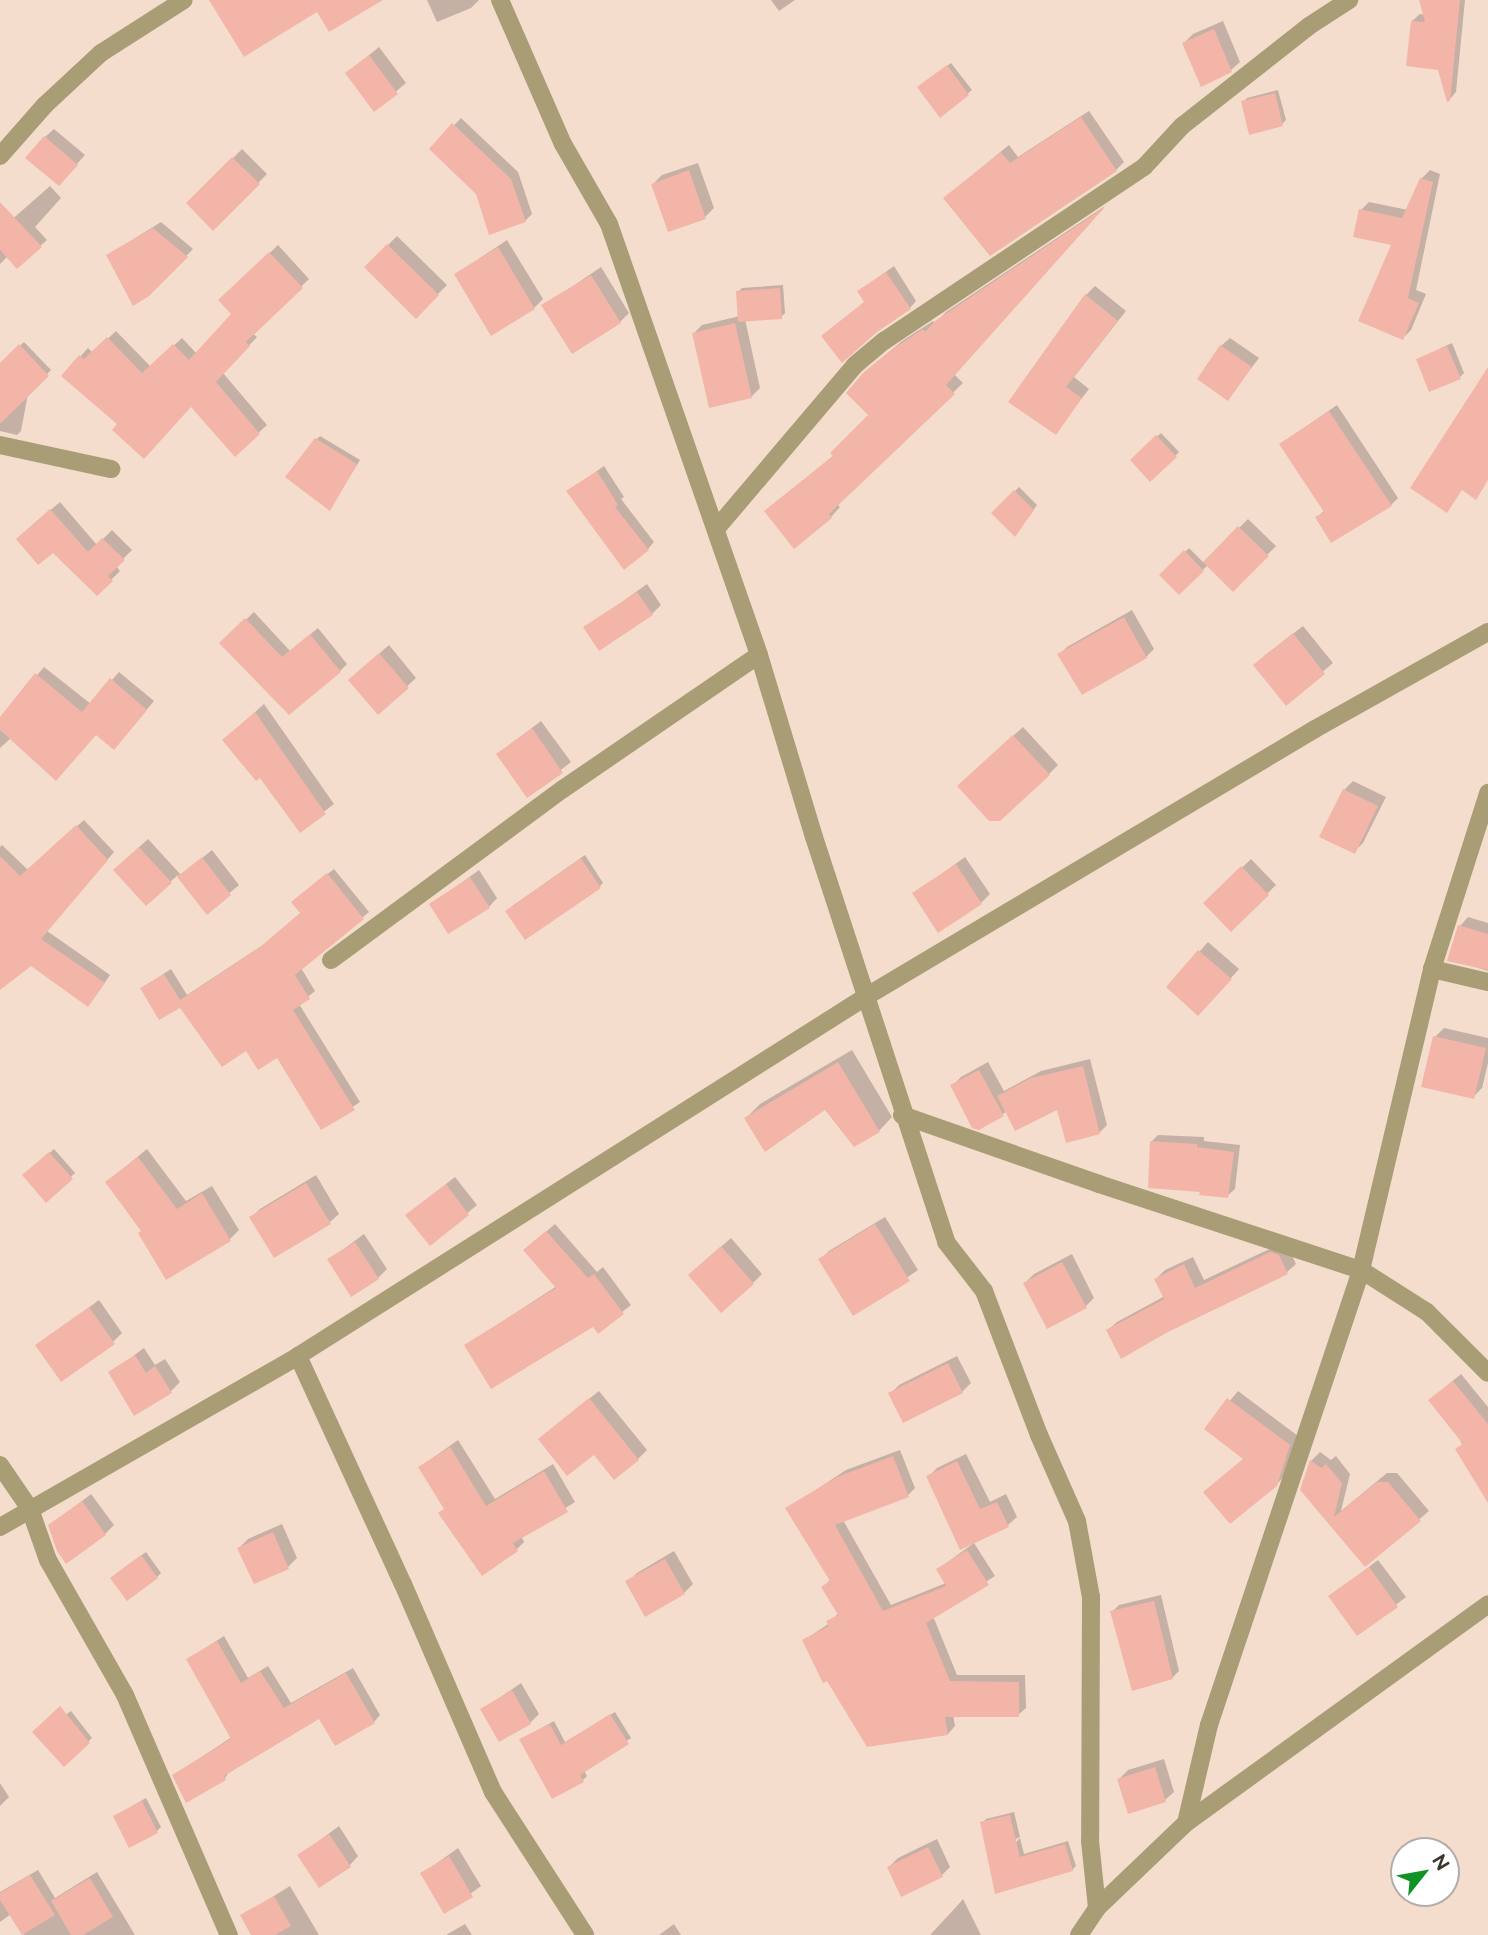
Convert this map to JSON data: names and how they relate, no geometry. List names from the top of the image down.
{
  "north": "top right"
}
